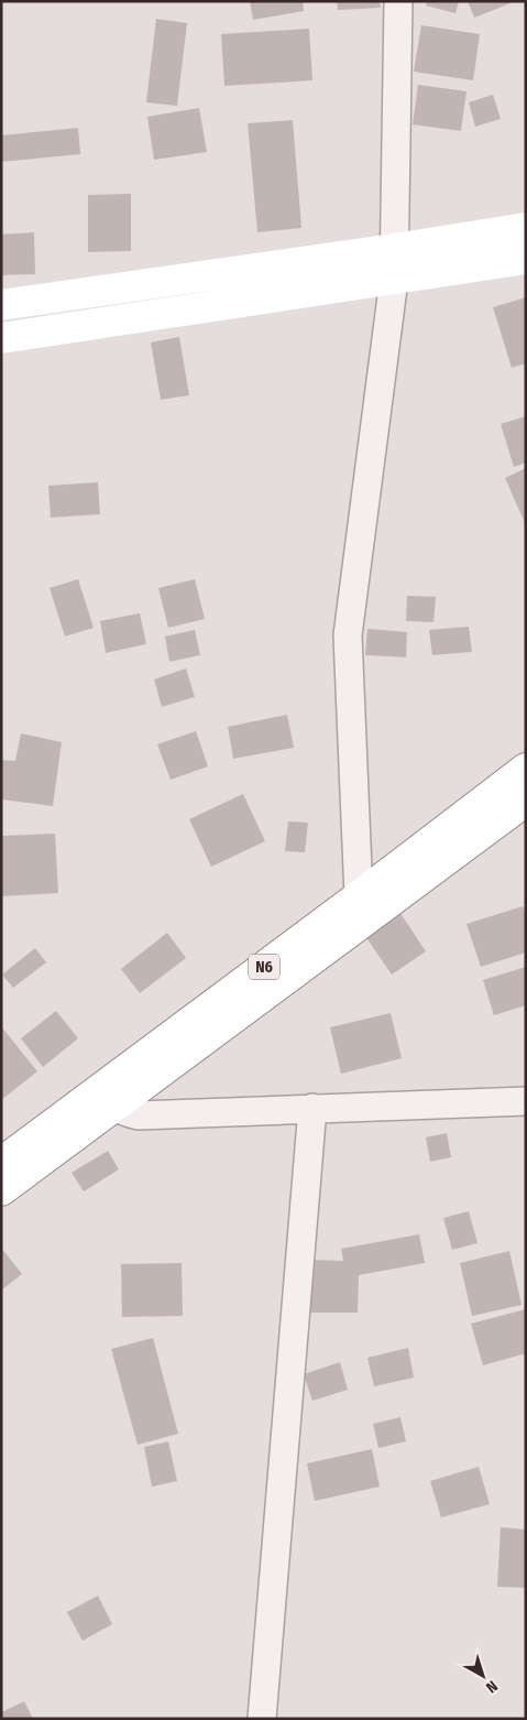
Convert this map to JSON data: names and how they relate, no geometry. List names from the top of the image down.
{
  "streets": {
    "main road": ["N6"]
  },
  "north": "bottom right"
}
